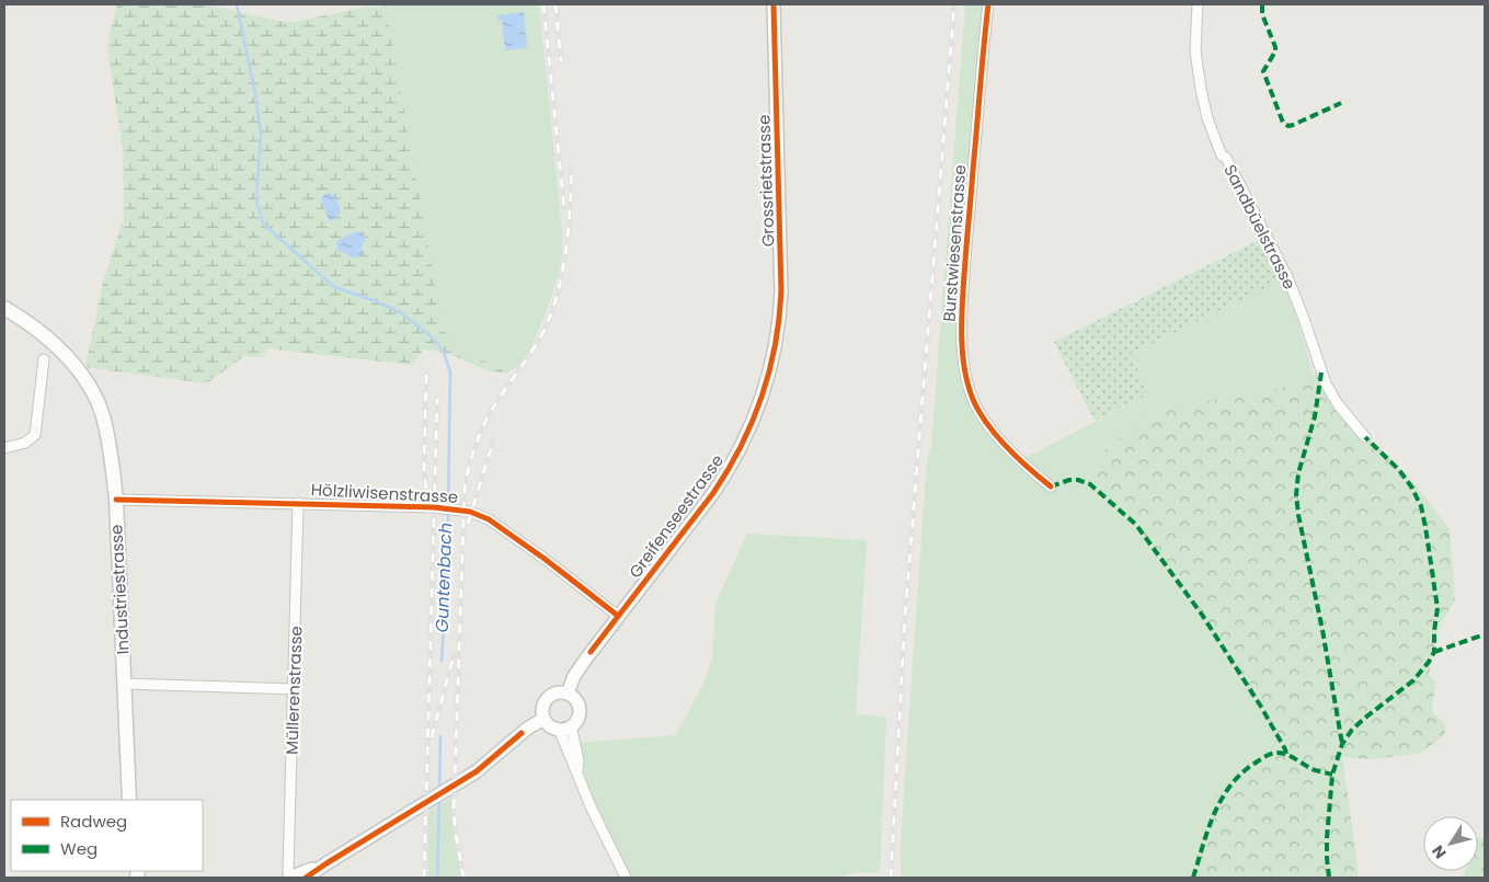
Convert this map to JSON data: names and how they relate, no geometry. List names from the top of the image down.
{
  "streets": {
    "main road": ["Industriestrasse"],
    "street": [
      "Grossrietstrasse",
      "Sandbüelstrasse",
      "Burstwiesenstrasse",
      "Hölzliwisenstrasse",
      "Greifenseestrasse",
      "Müllerenstrasse"
    ]
  },
  "crossings": [
    ["Grossrietstrasse", "Greifenseestrasse"],
    ["Hölzliwisenstrasse", "Greifenseestrasse"],
    ["Hölzliwisenstrasse", "Industriestrasse"],
    ["Hölzliwisenstrasse", "Müllerenstrasse"]
  ],
  "water": ["Guntenbach"],
  "legend": ["Radweg", "Weg"],
  "north": "bottom left"
}
